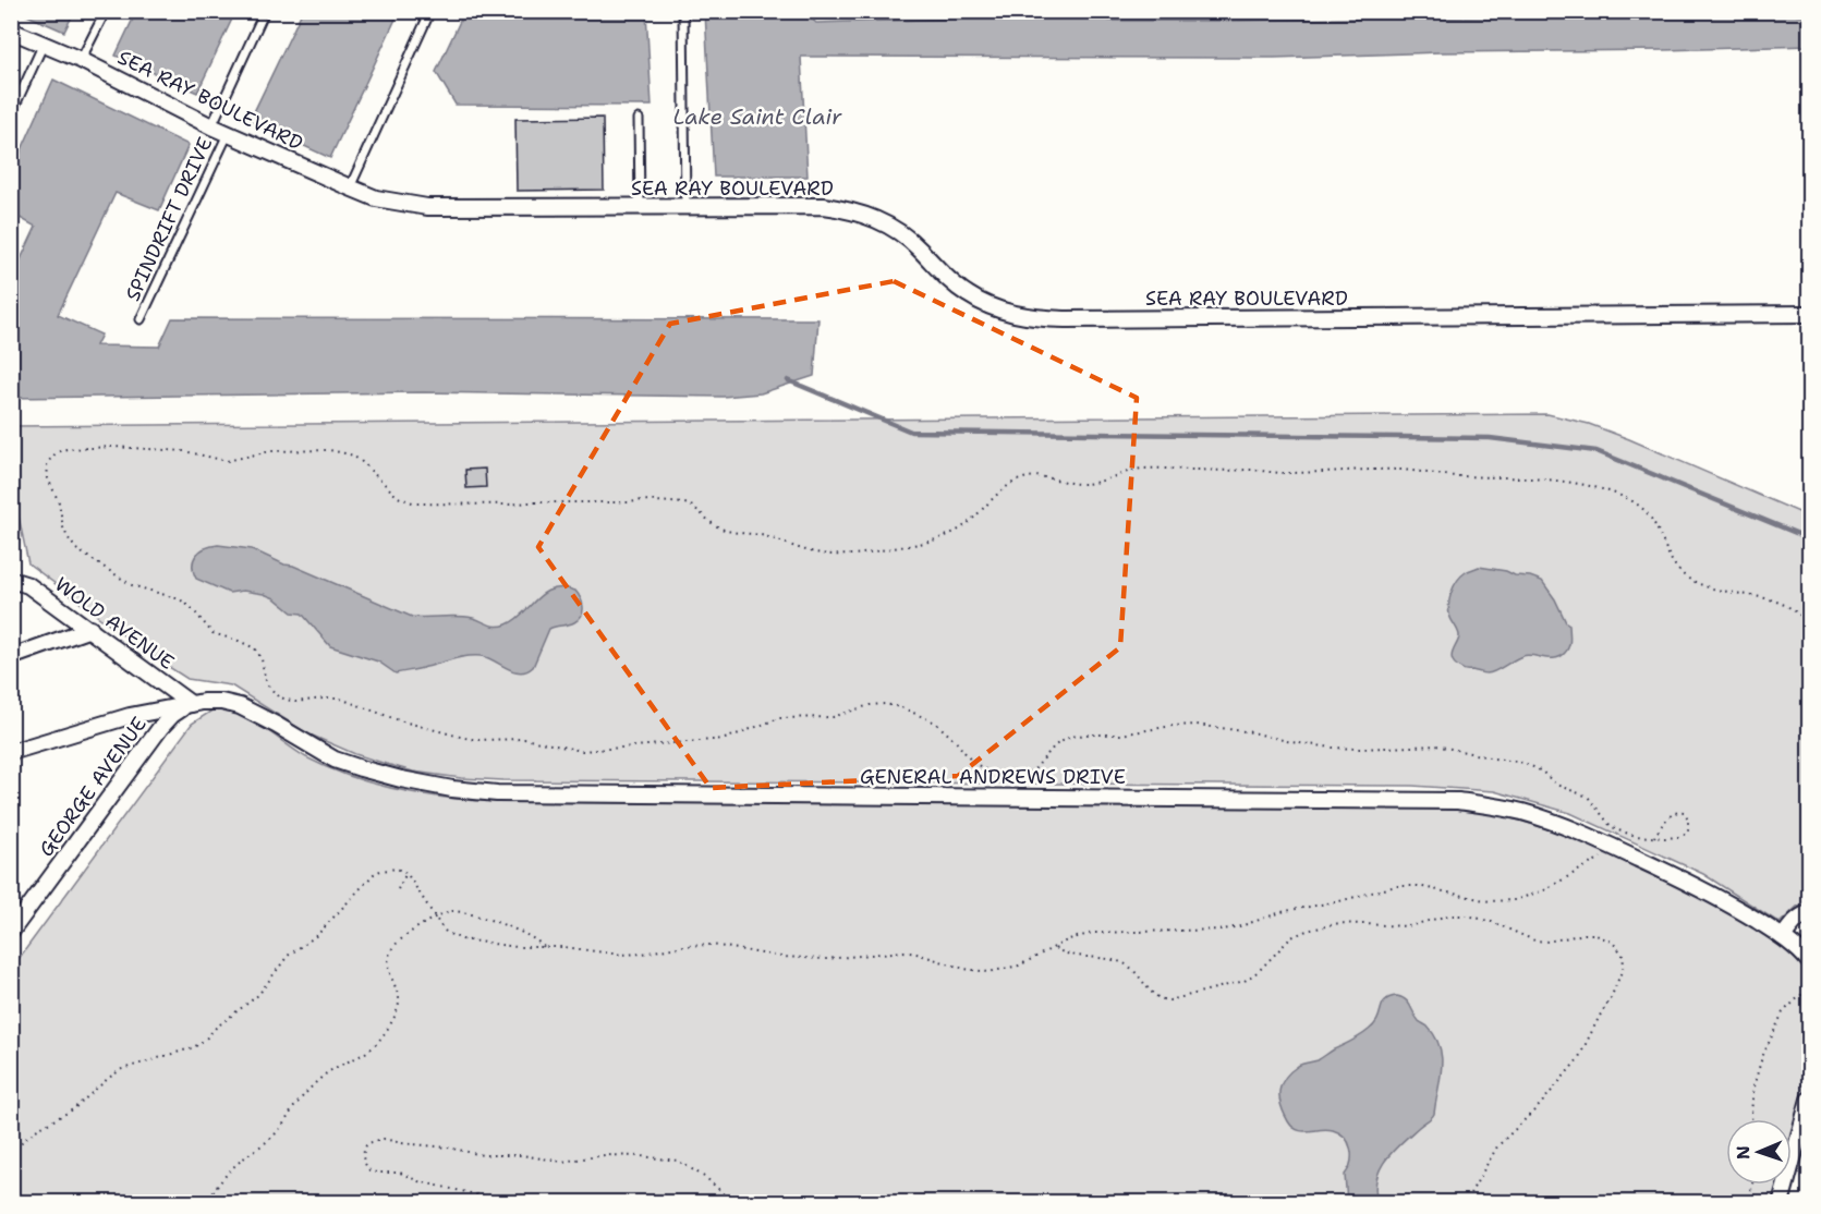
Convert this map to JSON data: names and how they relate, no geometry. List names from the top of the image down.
{
  "streets": {
    "street": [
      "SEA RAY BOULEVARD",
      "WOLD AVENUE",
      "GENERAL ANDREWS DRIVE",
      "GEORGE AVENUE"
    ],
    "lane": ["SPINDRIFT DRIVE"]
  },
  "crossings": [
    ["SEA RAY BOULEVARD", "SPINDRIFT DRIVE"],
    ["WOLD AVENUE", "GENERAL ANDREWS DRIVE"],
    ["WOLD AVENUE", "GEORGE AVENUE"],
    ["GENERAL ANDREWS DRIVE", "GEORGE AVENUE"]
  ],
  "water": ["Lake Saint Clair"],
  "north": "left"
}
